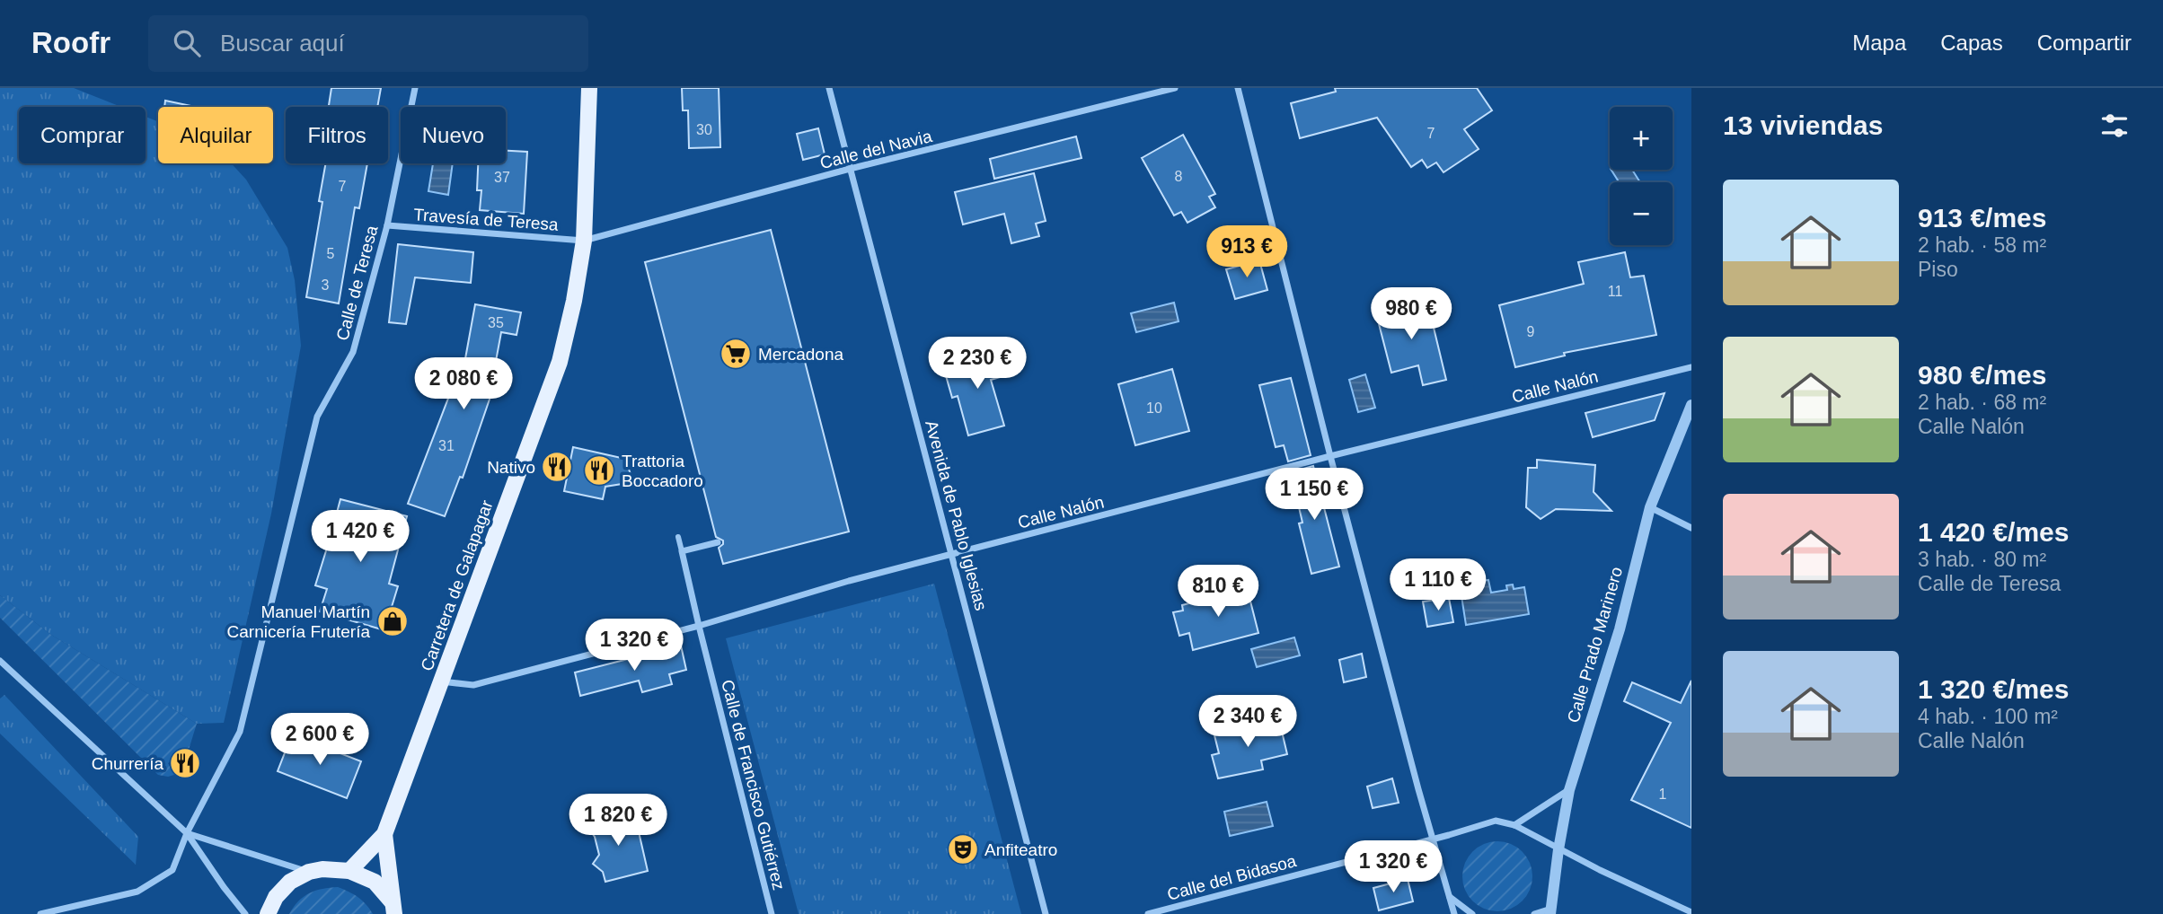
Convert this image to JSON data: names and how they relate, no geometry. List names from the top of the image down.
{
  "streets": {
    "main road": ["Carretera de Galapagar"],
    "street": [
      "Calle del Navia",
      "Travesía de Teresa",
      "Calle de Teresa",
      "Calle Nalón",
      "Avenida de Pablo Iglesias",
      "Calle Prado Marinero",
      "Calle de Francisco Gutiérrez",
      "Calle del Bidasoa"
    ]
  },
  "crossings": [
    ["Calle del Navia", "Travesía de Teresa"],
    ["Calle del Navia", "Avenida de Pablo Iglesias"],
    ["Calle del Navia", "Carretera de Galapagar"],
    ["Travesía de Teresa", "Calle de Teresa"],
    ["Travesía de Teresa", "Carretera de Galapagar"],
    ["Calle Nalón", "Avenida de Pablo Iglesias"],
    ["Calle Nalón", "Carretera de Galapagar"],
    ["Calle Nalón", "Calle de Francisco Gutiérrez"]
  ],
  "places": {
    "supermarket": ["Mercadona"],
    "restaurant": ["Nativo", "Trattoria Boccadoro", "Churrería"],
    "shop": ["Manuel Martín Carnicería Frutería"],
    "theatre": ["Anfiteatro"]
  },
  "house_numbers": [
    "30",
    "7",
    "8",
    "37",
    "7",
    "5",
    "3",
    "11",
    "35",
    "9",
    "10",
    "31",
    "1"
  ],
  "page": {
    "header": "Roofr",
    "search": "Buscar aquí",
    "nav": ["Mapa", "Capas", "Compartir"],
    "heading": "13 viviendas",
    "map_buttons": ["+", "−"],
    "chip": [
      "Comprar",
      "Alquilar",
      "Filtros",
      "Nuevo"
    ],
    "list": [
      {
        "name": "913 €/mes",
        "note": "2 hab. · 58 m² · Piso"
      },
      {
        "name": "980 €/mes",
        "note": "2 hab. · 68 m² · Calle Nalón"
      },
      {
        "name": "1 420 €/mes",
        "note": "3 hab. · 80 m² · Calle de Teresa"
      },
      {
        "name": "1 320 €/mes",
        "note": "4 hab. · 100 m² · Calle Nalón"
      }
    ],
    "price": [
      "913 €",
      "980 €",
      "2 230 €",
      "2 080 €",
      "1 150 €",
      "1 420 €",
      "1 110 €",
      "810 €",
      "1 320 €",
      "2 340 €",
      "2 600 €",
      "1 820 €",
      "1 320 €"
    ]
  }
}
